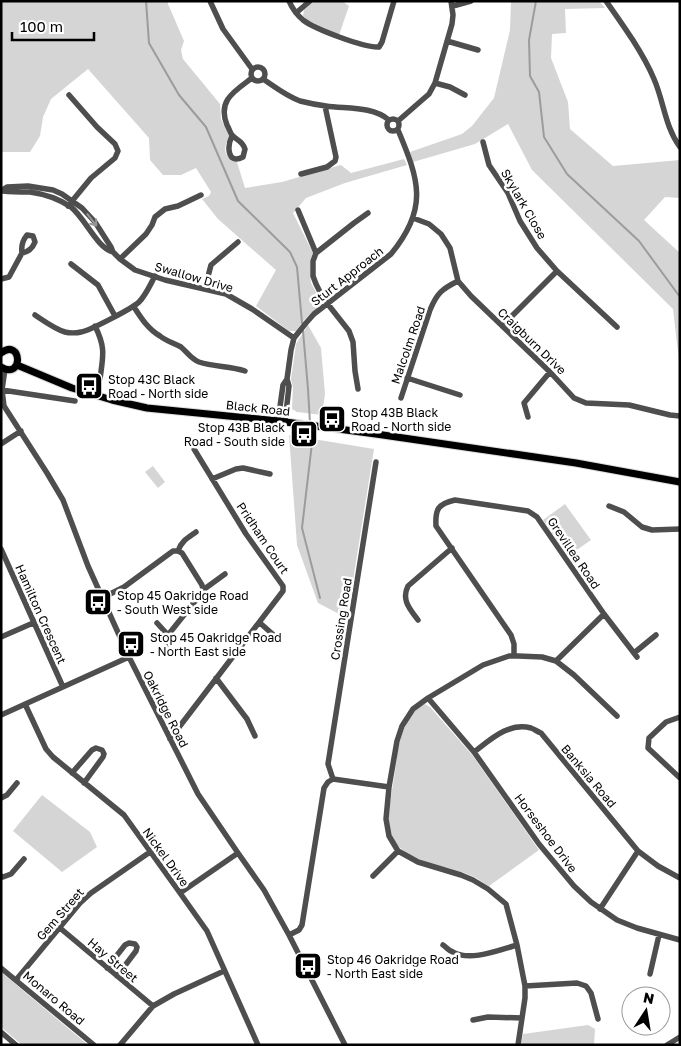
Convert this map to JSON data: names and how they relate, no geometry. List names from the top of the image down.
{
  "streets": {
    "main road": ["Black Road"],
    "street": [
      "Skylark Close",
      "Sturt Approach",
      "Swallow Drive",
      "Craigburn Drive",
      "Malcolm Road",
      "Pridham Court",
      "Grevillea Road",
      "Hamilton Crescent",
      "Crossing Road",
      "Oakridge Road",
      "Banksia Road",
      "Horseshoe Drive",
      "Nickel Drive",
      "Gem Street",
      "Hay Street",
      "Monaro Road"
    ]
  },
  "crossings": [
    ["Sturt Approach", "Swallow Drive"],
    ["Sturt Approach", "Craigburn Drive"],
    ["Sturt Approach", "Black Road"],
    ["Craigburn Drive", "Malcolm Road"],
    ["Pridham Court", "Oakridge Road"],
    ["Banksia Road", "Horseshoe Drive"],
    ["Nickel Drive", "Gem Street"],
    ["Gem Street", "Hay Street"],
    ["Gem Street", "Monaro Road"]
  ],
  "places": {
    "bus stop": [
      "Stop 43C Black Road - North side",
      "Stop 43B Black Road - North side",
      "Stop 43B Black Road - South side",
      "Stop 45 Oakridge Road - South West side",
      "Stop 45 Oakridge Road - North East side",
      "Stop 46 Oakridge Road - North East side"
    ]
  },
  "scale_bar": "100 m",
  "north": "top"
}
